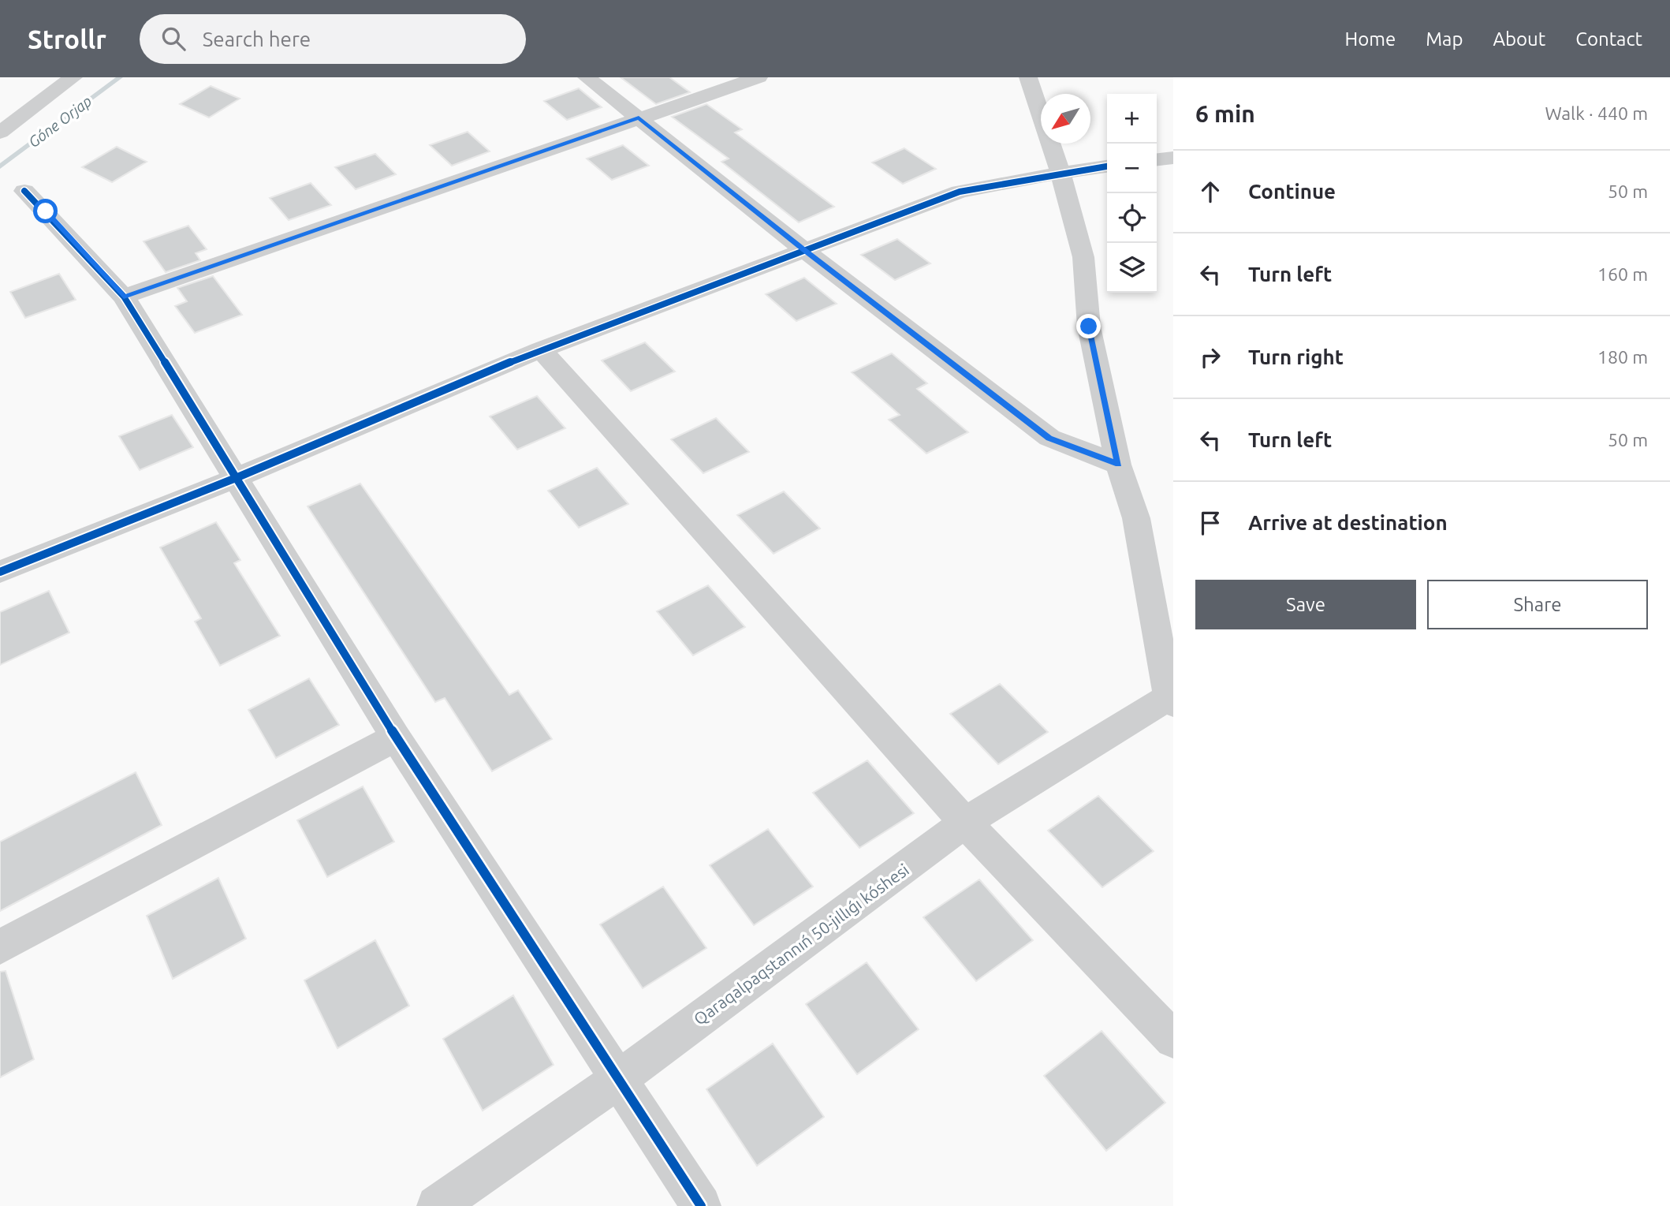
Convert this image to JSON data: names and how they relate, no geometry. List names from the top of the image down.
{
  "streets": {
    "street": ["Qaraqalpaqstannıń 50-jıllıǵı kóshesi"]
  },
  "water": ["Góne Orjap"],
  "north": "bottom left",
  "page": {
    "header": "Strollr",
    "search": "Search here",
    "nav": [
      "Home",
      "Map",
      "About",
      "Contact"
    ],
    "heading": ["6 min", "Walk · 440 m"],
    "map_buttons": ["+", "−"],
    "list": [
      ["Continue", "50 m"],
      ["Turn left", "160 m"],
      ["Turn right", "180 m"],
      ["Turn left", "50 m"],
      "Arrive at destination"
    ],
    "buttons": ["Save", "Share"]
  }
}
